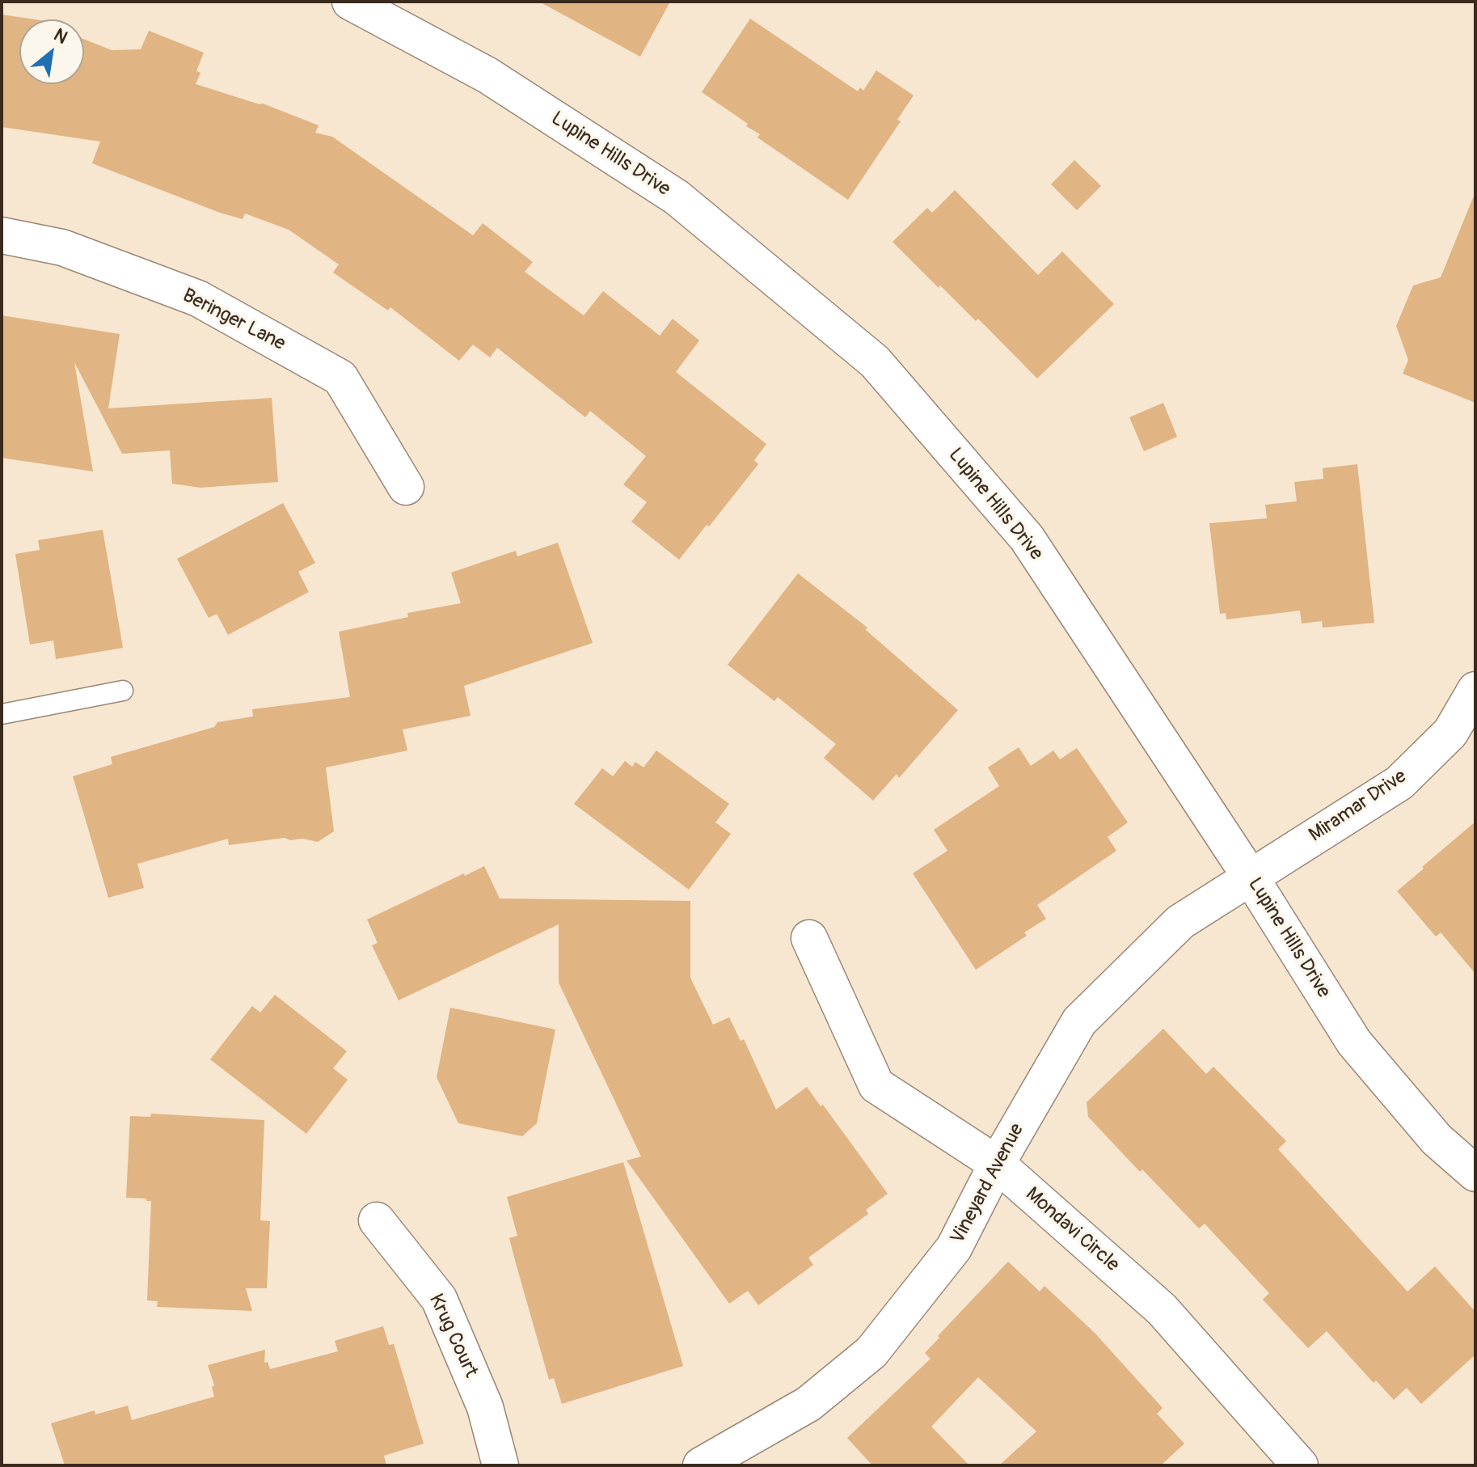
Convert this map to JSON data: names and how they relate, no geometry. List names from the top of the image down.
{
  "streets": {
    "street": [
      "Lupine Hills Drive",
      "Beringer Lane",
      "Miramar Drive",
      "Vineyard Avenue",
      "Mondavi Circle",
      "Krug Court"
    ]
  },
  "crossings": [
    ["Lupine Hills Drive", "Miramar Drive"],
    ["Lupine Hills Drive", "Vineyard Avenue"],
    ["Miramar Drive", "Vineyard Avenue"],
    ["Vineyard Avenue", "Mondavi Circle"]
  ],
  "north": "top right"
}
